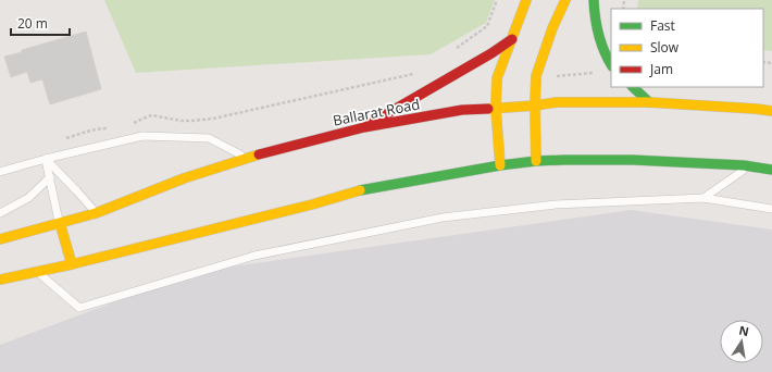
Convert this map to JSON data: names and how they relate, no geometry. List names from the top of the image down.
{
  "streets": {
    "main road": ["Ballarat Road"]
  },
  "legend": ["Fast", "Slow", "Jam"],
  "scale_bar": "20 m",
  "north": "top"
}
